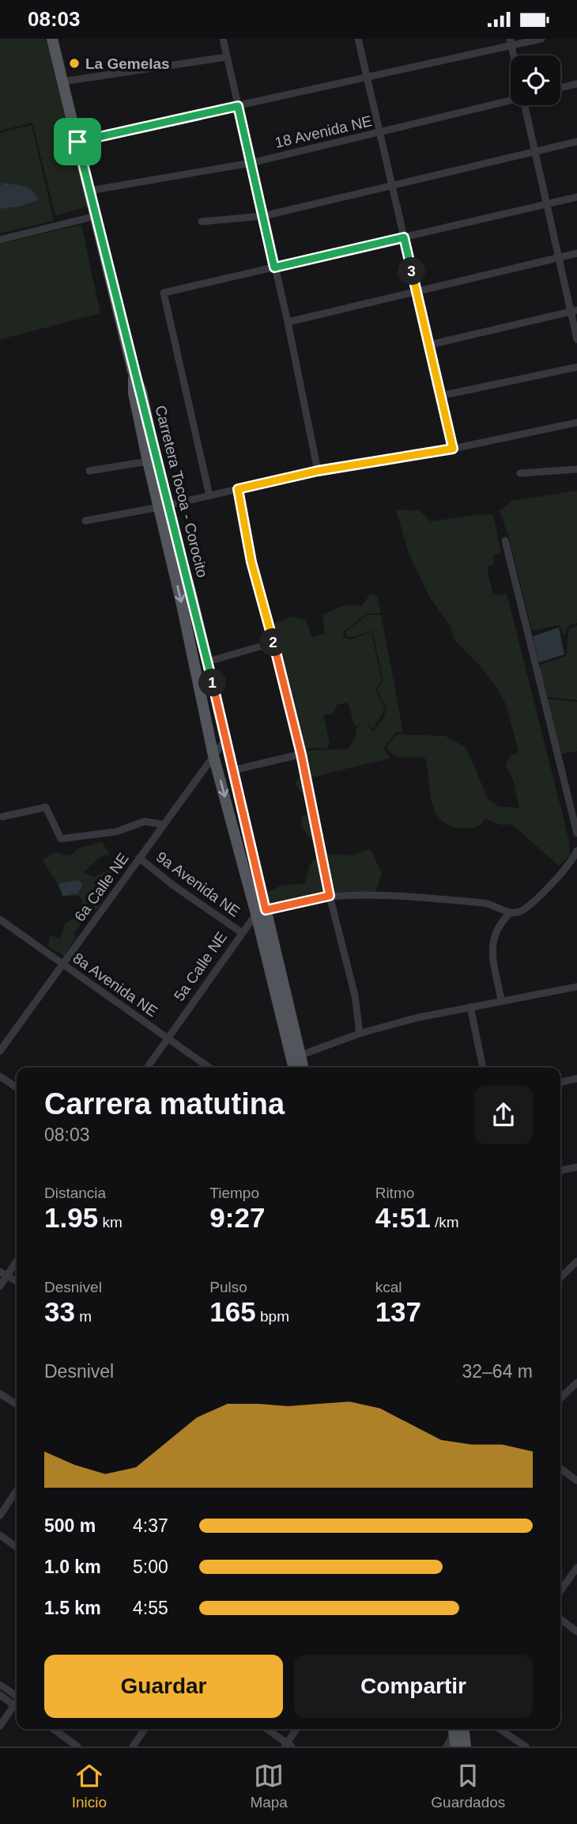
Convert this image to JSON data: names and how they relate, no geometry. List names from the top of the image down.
{
  "streets": {
    "main road": ["Carretera Tocoa - Corocito"],
    "street": [
      "18 Avenida NE",
      "9a Avenida NE",
      "6a Calle NE",
      "5a Calle NE",
      "8a Avenida NE"
    ]
  },
  "crossings": [
    ["18 Avenida NE", "Carretera Tocoa - Corocito"],
    ["Carretera Tocoa - Corocito", "6a Calle NE"],
    ["Carretera Tocoa - Corocito", "5a Calle NE"],
    ["9a Avenida NE", "6a Calle NE"],
    ["9a Avenida NE", "5a Calle NE"],
    ["6a Calle NE", "8a Avenida NE"],
    ["5a Calle NE", "8a Avenida NE"]
  ],
  "places": ["La Gemelas"],
  "page": {
    "status": "08:03",
    "pins": ["3", "2", "1"],
    "heading": ["Carrera matutina", "08:03"],
    "stats": [
      ["Distancia", "1.95 km"],
      ["Tiempo", "9:27"],
      ["Ritmo", "4:51 /km"],
      ["Desnivel", "33 m"],
      ["Pulso", "165 bpm"],
      ["kcal", "137"]
    ],
    "chart": ["Desnivel", "32–64 m"],
    "list": [
      {
        "name": "500 m",
        "note": "4:37"
      },
      {
        "name": "1.0 km",
        "note": "5:00"
      },
      {
        "name": "1.5 km",
        "note": "4:55"
      }
    ],
    "buttons": ["Guardar", "Compartir"],
    "tabs": ["Inicio", "Mapa", "Guardados"]
  }
}
